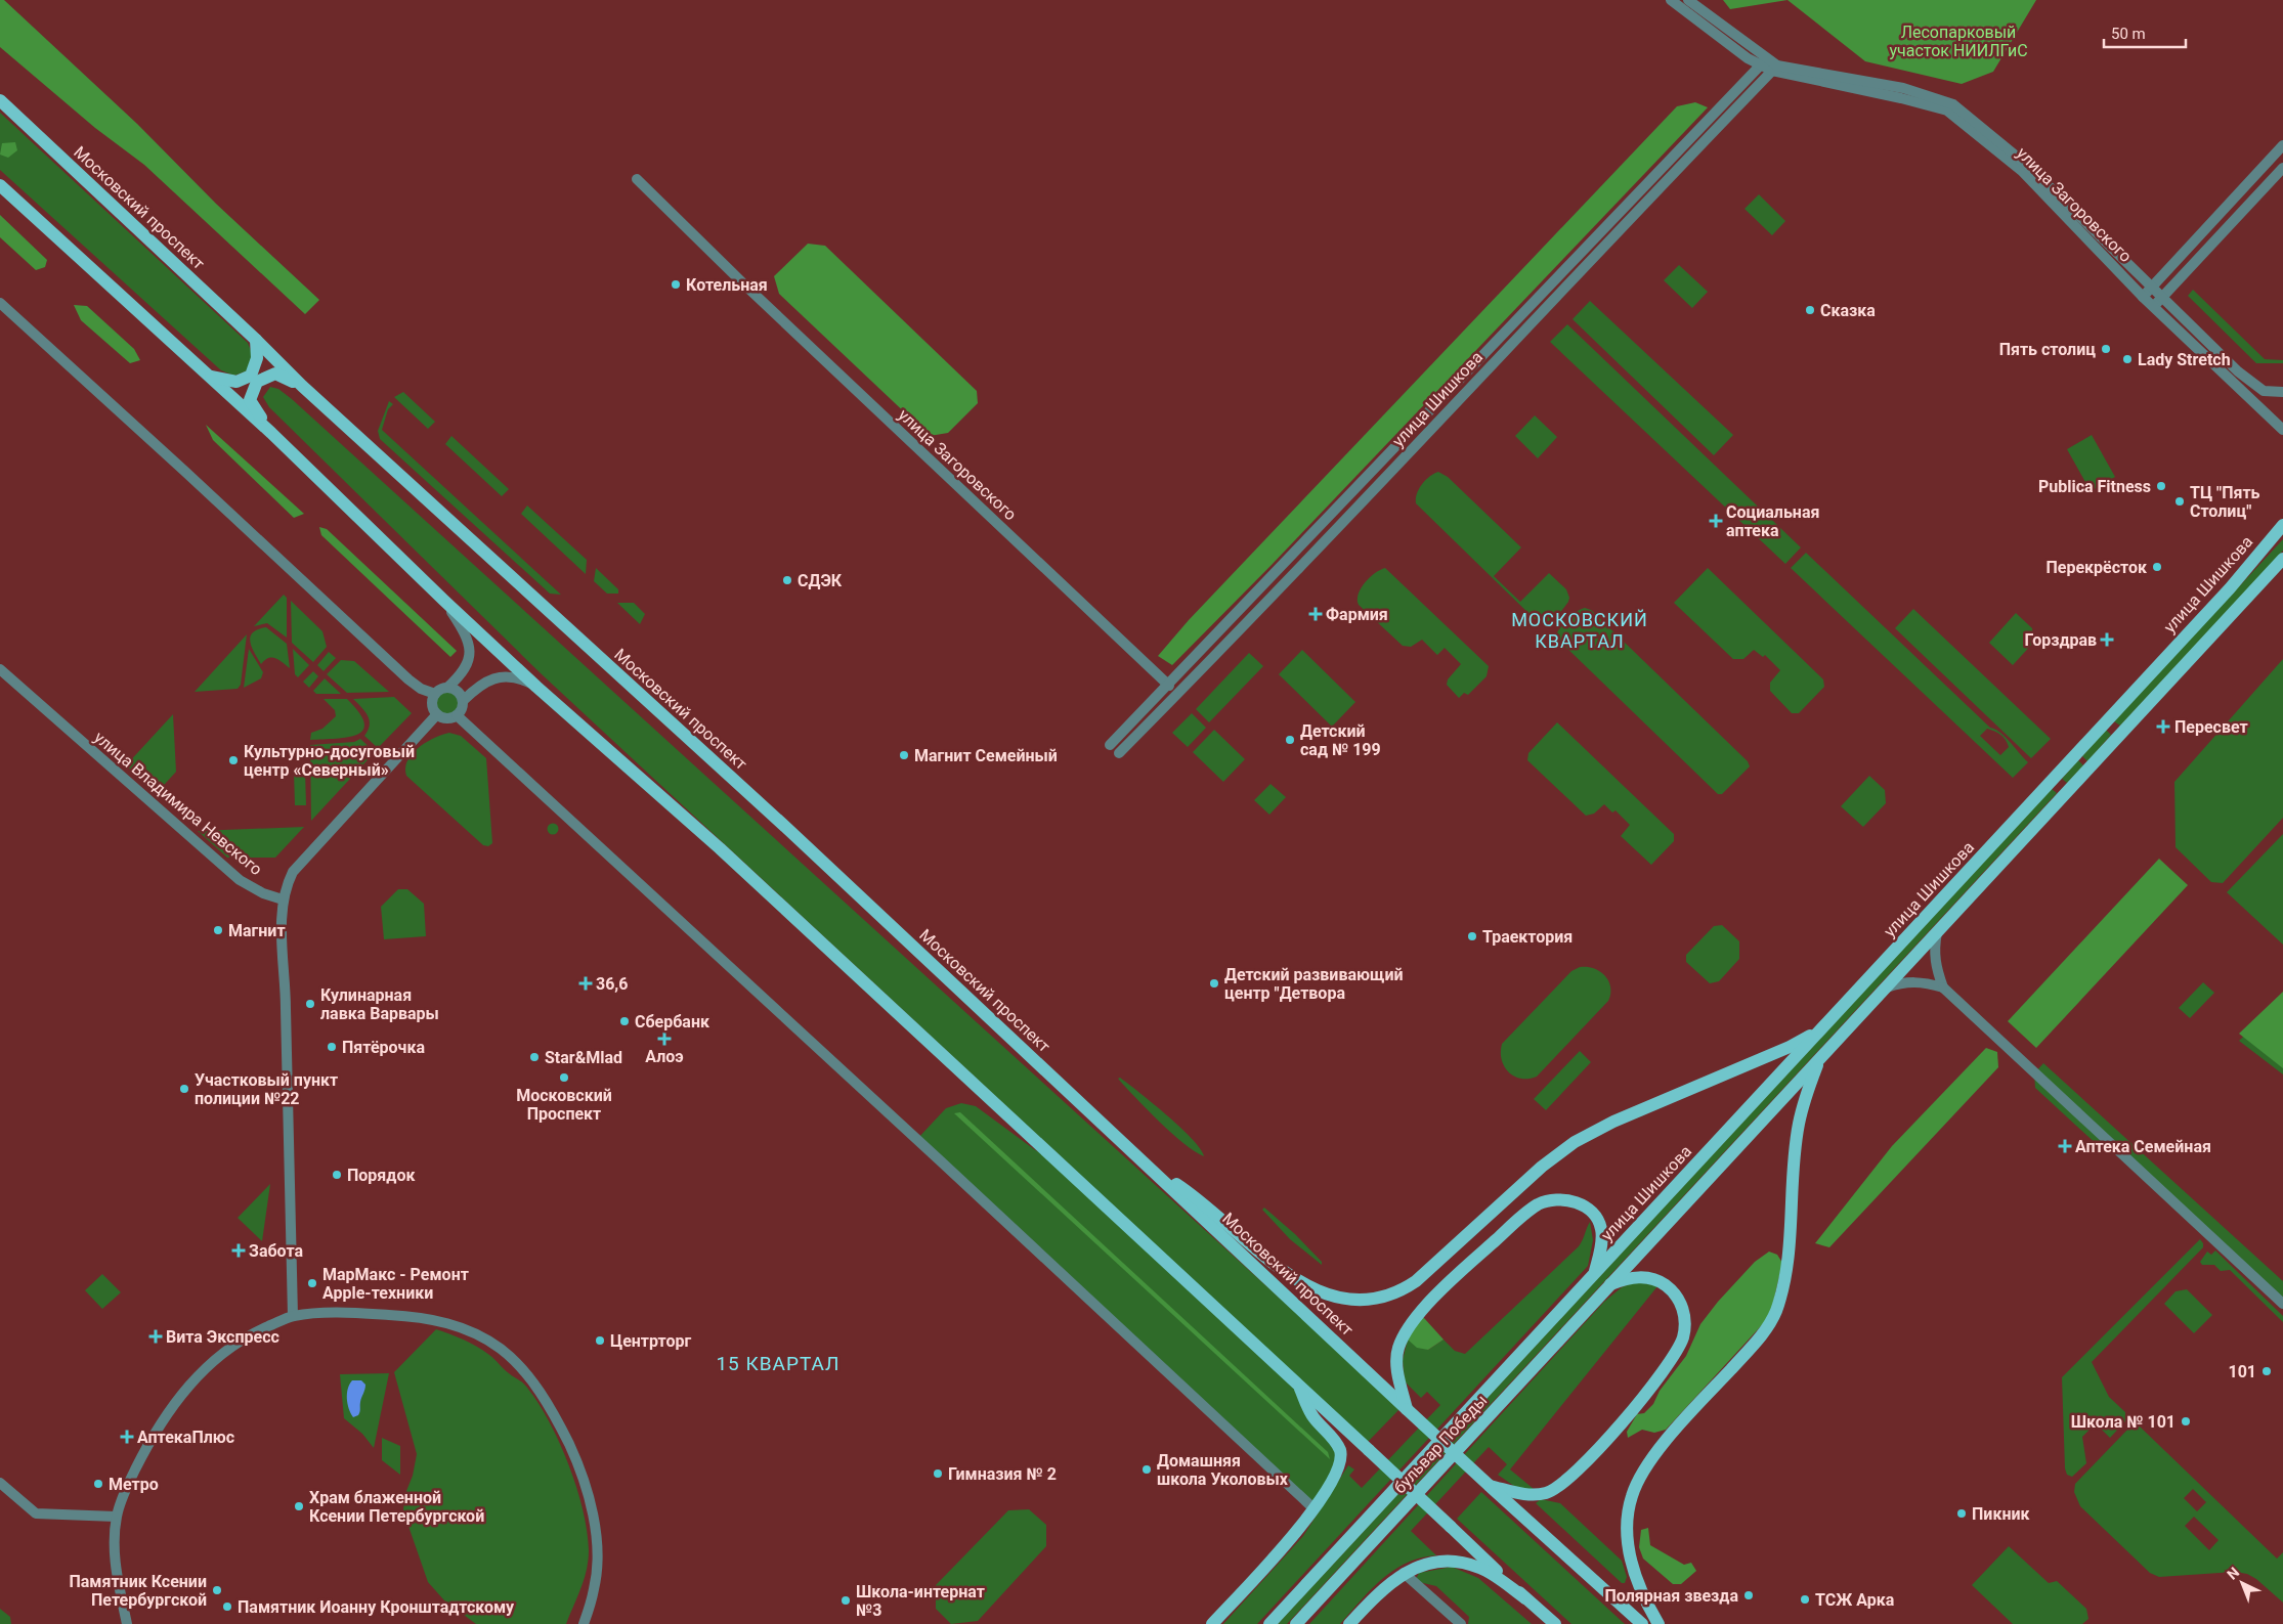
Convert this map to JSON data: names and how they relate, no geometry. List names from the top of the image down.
{
  "streets": {
    "main road": ["Московский проспект", "улица Шишкова", "бульвар Победы"],
    "street": ["улица Загоровского", "улица Владимира Невского"]
  },
  "crossings": [
    ["улица Загоровского", "улица Шишкова"],
    ["улица Шишкова", "бульвар Победы"]
  ],
  "districts": ["МОСКОВСКИЙ КВАРТАЛ", "15 КВАРТАЛ"],
  "parks": ["Лесопарковый участок НИИЛГиС"],
  "places": {
    "other": [
      "Котельная",
      "Сказка",
      "Пять столиц",
      "Lady Stretch",
      "Publica Fitness",
      "ТЦ \"Пять Столиц\"",
      "Перекрёсток",
      "СДЭК",
      "Детский сад № 199",
      "Магнит Семейный",
      "Культурно-досуговый центр «Северный»",
      "Магнит",
      "Траектория",
      "Детский развивающий центр \"Детвора",
      "Кулинарная лавка Варвары",
      "Сбербанк",
      "Пятёрочка",
      "Star&Mlad",
      "Московский Проспект",
      "Участковый пункт полиции №22",
      "Порядок",
      "МарМакс - Ремонт Apple-техники",
      "Центрторг",
      "101",
      "Школа № 101",
      "Домашняя школа Уколовых",
      "Гимназия № 2",
      "Метро",
      "Храм блаженной Ксении Петербургской",
      "Пикник",
      "Памятник Ксении Петербургской",
      "Полярная звезда",
      "ТСЖ Арка",
      "Школа-интернат №3",
      "Памятник Иоанну Кронштадтскому"
    ],
    "health": [
      "Социальная аптека",
      "Фармия",
      "Горздрав",
      "Пересвет",
      "36,6",
      "Алоэ",
      "Аптека Семейная",
      "Забота",
      "Вита Экспресс",
      "АптекаПлюс"
    ]
  },
  "scale_bar": "50 m",
  "north": "top left"
}
